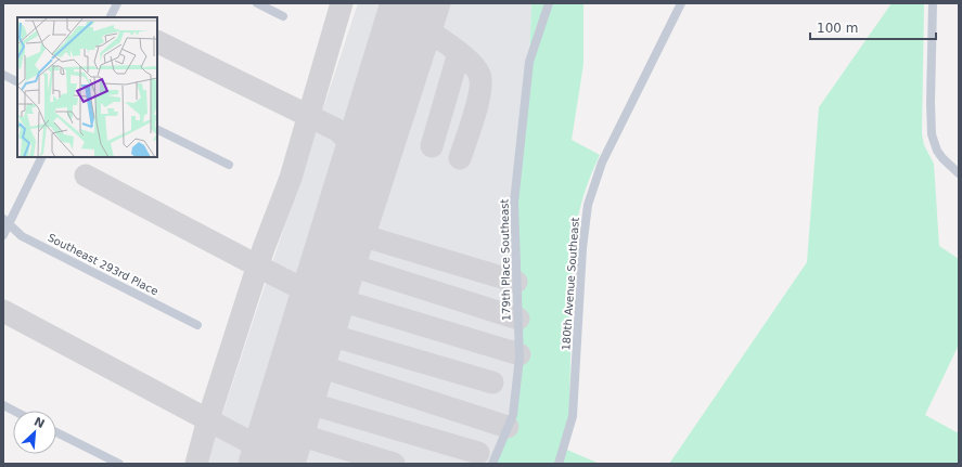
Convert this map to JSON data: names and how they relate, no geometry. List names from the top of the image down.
{
  "streets": {
    "street": ["179th Place Southeast", "Southeast 293rd Place", "180th Avenue Southeast"]
  },
  "scale_bar": "100 m",
  "north": "top right"
}
